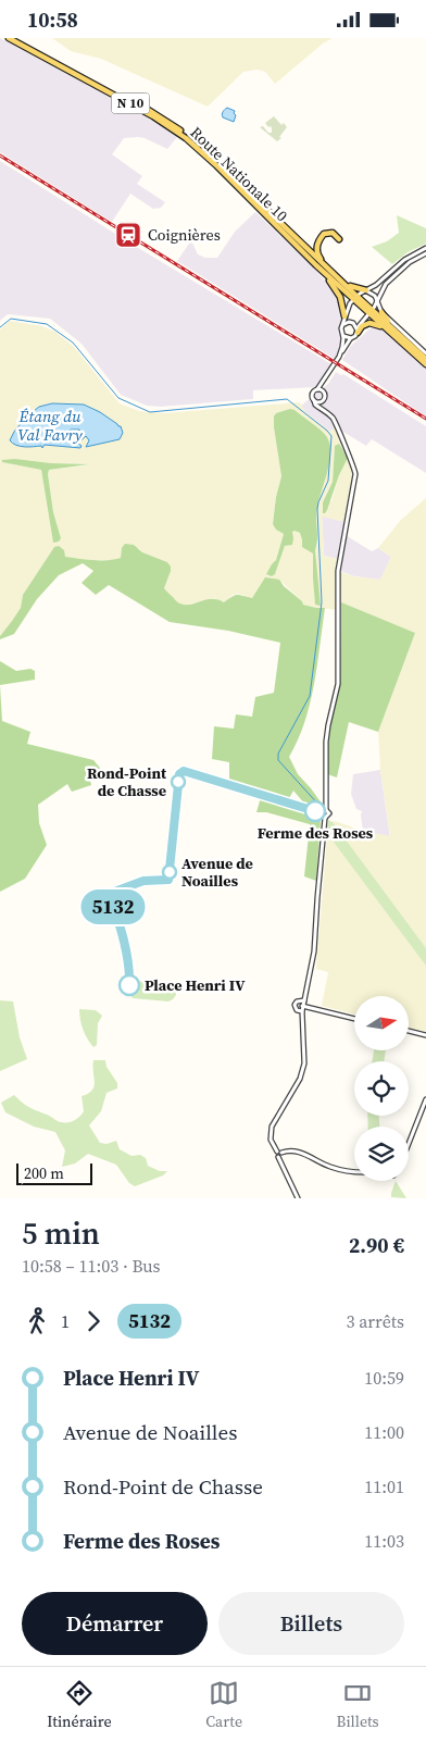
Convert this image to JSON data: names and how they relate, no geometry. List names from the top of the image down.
{
  "streets": {
    "main road": ["N 10", "Route Nationale 10"]
  },
  "crossings": [
    ["N 10", "Route Nationale 10"]
  ],
  "water": ["Étang du Val Favry"],
  "places": {
    "station": ["Coignières"],
    "other": [
      "Rond-Point de Chasse",
      "Ferme des Roses",
      "Avenue de Noailles",
      "Place Henri IV"
    ]
  },
  "lines": ["bus line 5132"],
  "scale_bar": "200 m",
  "north": "right",
  "page": {
    "status": "10:58",
    "on_map": "5132",
    "scale": "200 m",
    "heading": ["5 min", "10:58 – 11:03 · Bus", "2.90 €"],
    "legs": ["1", "5132", "3 arrêts"],
    "list": [
      {
        "name": "Place Henri IV",
        "value": "10:59"
      },
      {
        "name": "Avenue de Noailles",
        "value": "11:00"
      },
      {
        "name": "Rond-Point de Chasse",
        "value": "11:01"
      },
      {
        "name": "Ferme des Roses",
        "value": "11:03"
      }
    ],
    "buttons": ["Démarrer", "Billets"],
    "tabs": ["Itinéraire", "Carte", "Billets"]
  }
}
